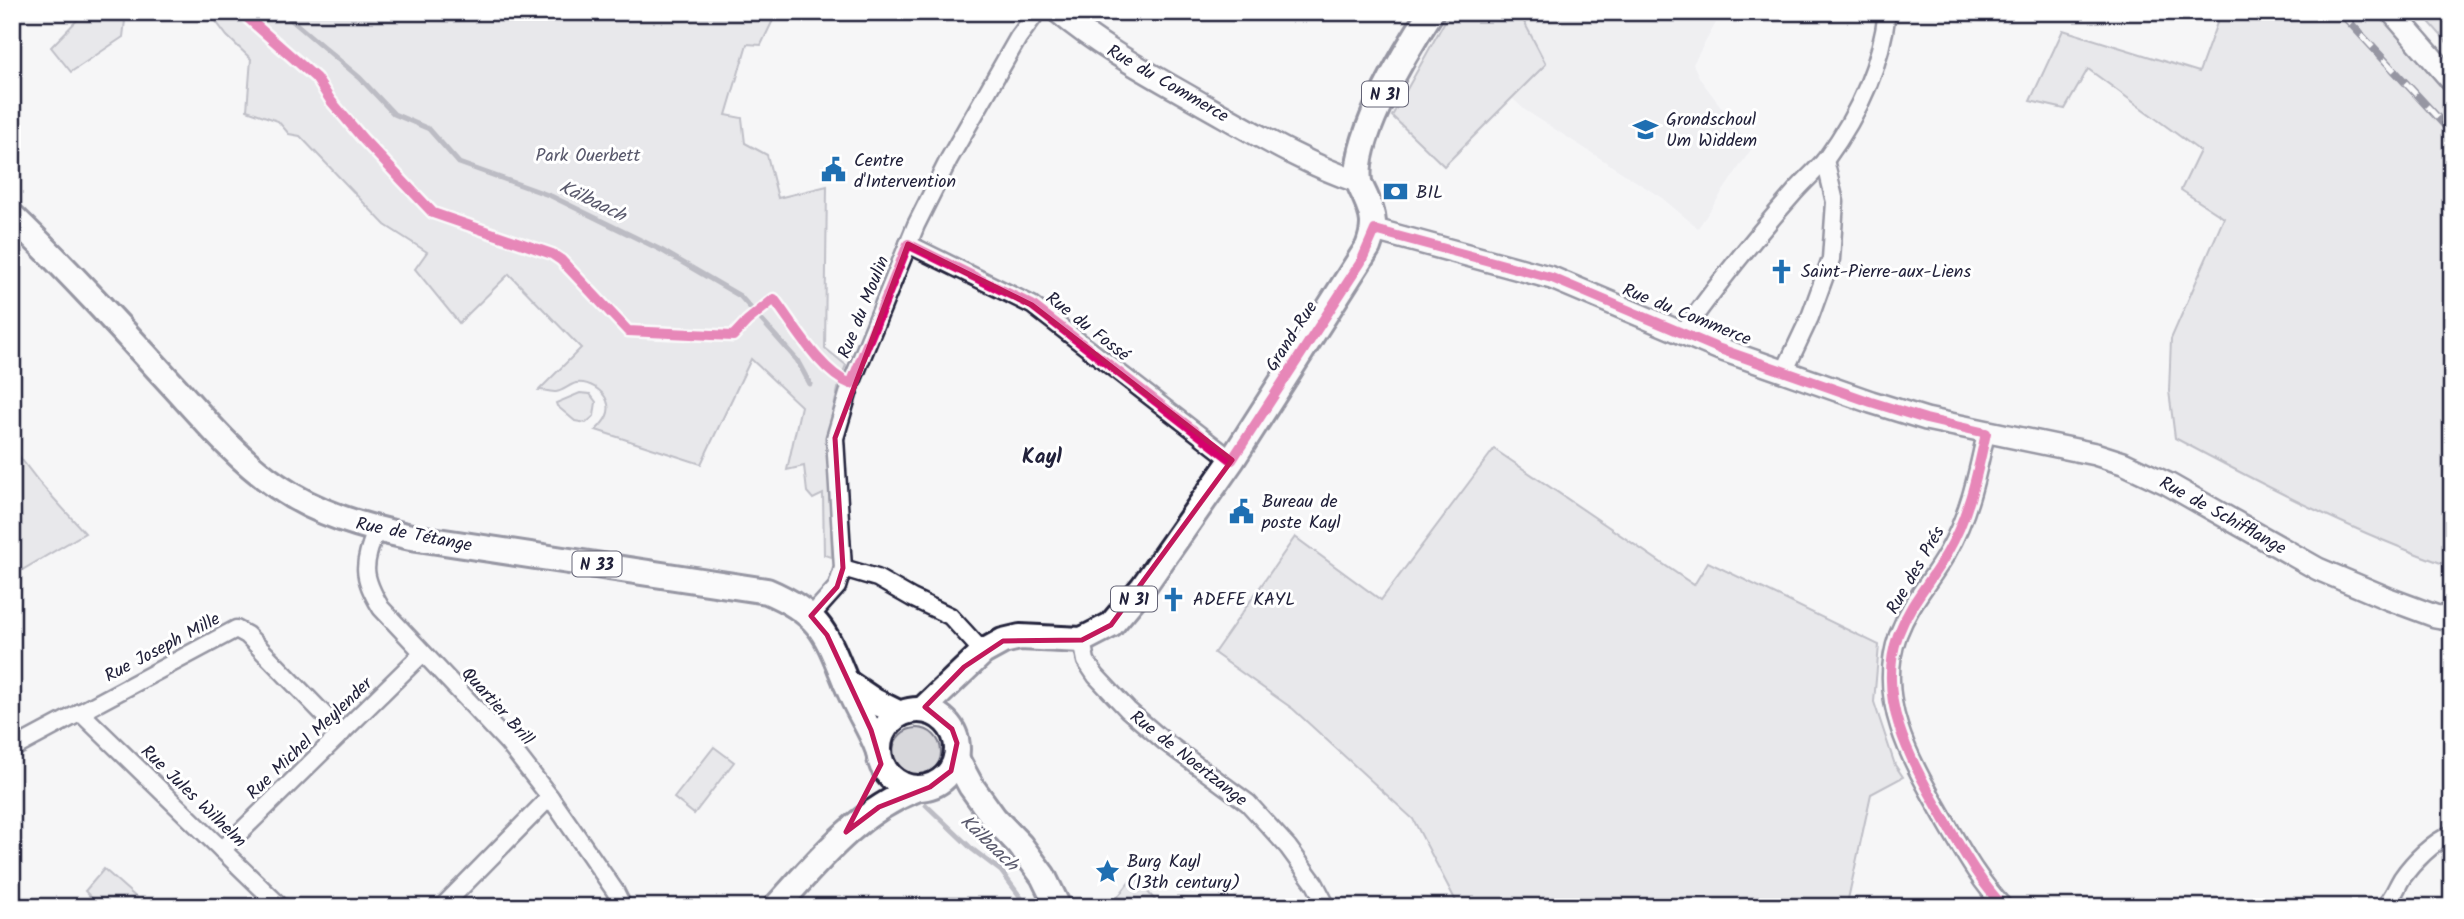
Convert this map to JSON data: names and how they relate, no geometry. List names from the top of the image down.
{
  "streets": {
    "main road": [
      "N 31",
      "Grand-Rue",
      "Rue de Tétange",
      "N 33"
    ],
    "street": [
      "Rue du Commerce",
      "Rue du Moulin",
      "Rue du Fossé",
      "Rue de Schifflange",
      "Rue des Prés",
      "Rue Joseph Mille",
      "Quartier Brill",
      "Rue Michel Meylender",
      "Rue de Noertzange",
      "Rue Jules Wilhelm"
    ]
  },
  "crossings": [
    ["Rue du Commerce", "N 31"],
    ["Rue du Commerce", "Grand-Rue"],
    ["Rue du Commerce", "Rue de Schifflange"],
    ["Rue du Commerce", "Rue des Prés"],
    ["N 31", "Grand-Rue"],
    ["Rue du Moulin", "Rue du Fossé"],
    ["Rue du Fossé", "Grand-Rue"],
    ["Grand-Rue", "Rue de Noertzange"],
    ["Rue de Schifflange", "Rue des Prés"],
    ["Rue de Tétange", "N 33"],
    ["Rue de Tétange", "Quartier Brill"],
    ["Rue Joseph Mille", "Rue Michel Meylender"],
    ["Rue Joseph Mille", "Rue Jules Wilhelm"],
    ["Quartier Brill", "Rue Michel Meylender"],
    ["Rue Michel Meylender", "Rue Jules Wilhelm"]
  ],
  "districts": ["Kayl"],
  "water": ["Kälbaach"],
  "parks": ["Park Ouerbett"],
  "places": {
    "school or university": ["Grondschoul Um Widdem"],
    "public building": ["Centre d'Intervention", "Bureau de poste Kayl"],
    "bank": ["BIL"],
    "church": ["Saint-Pierre-aux-Liens", "ADEFE KAYL"],
    "place": ["Burg Kayl (13th century)"]
  }
}
